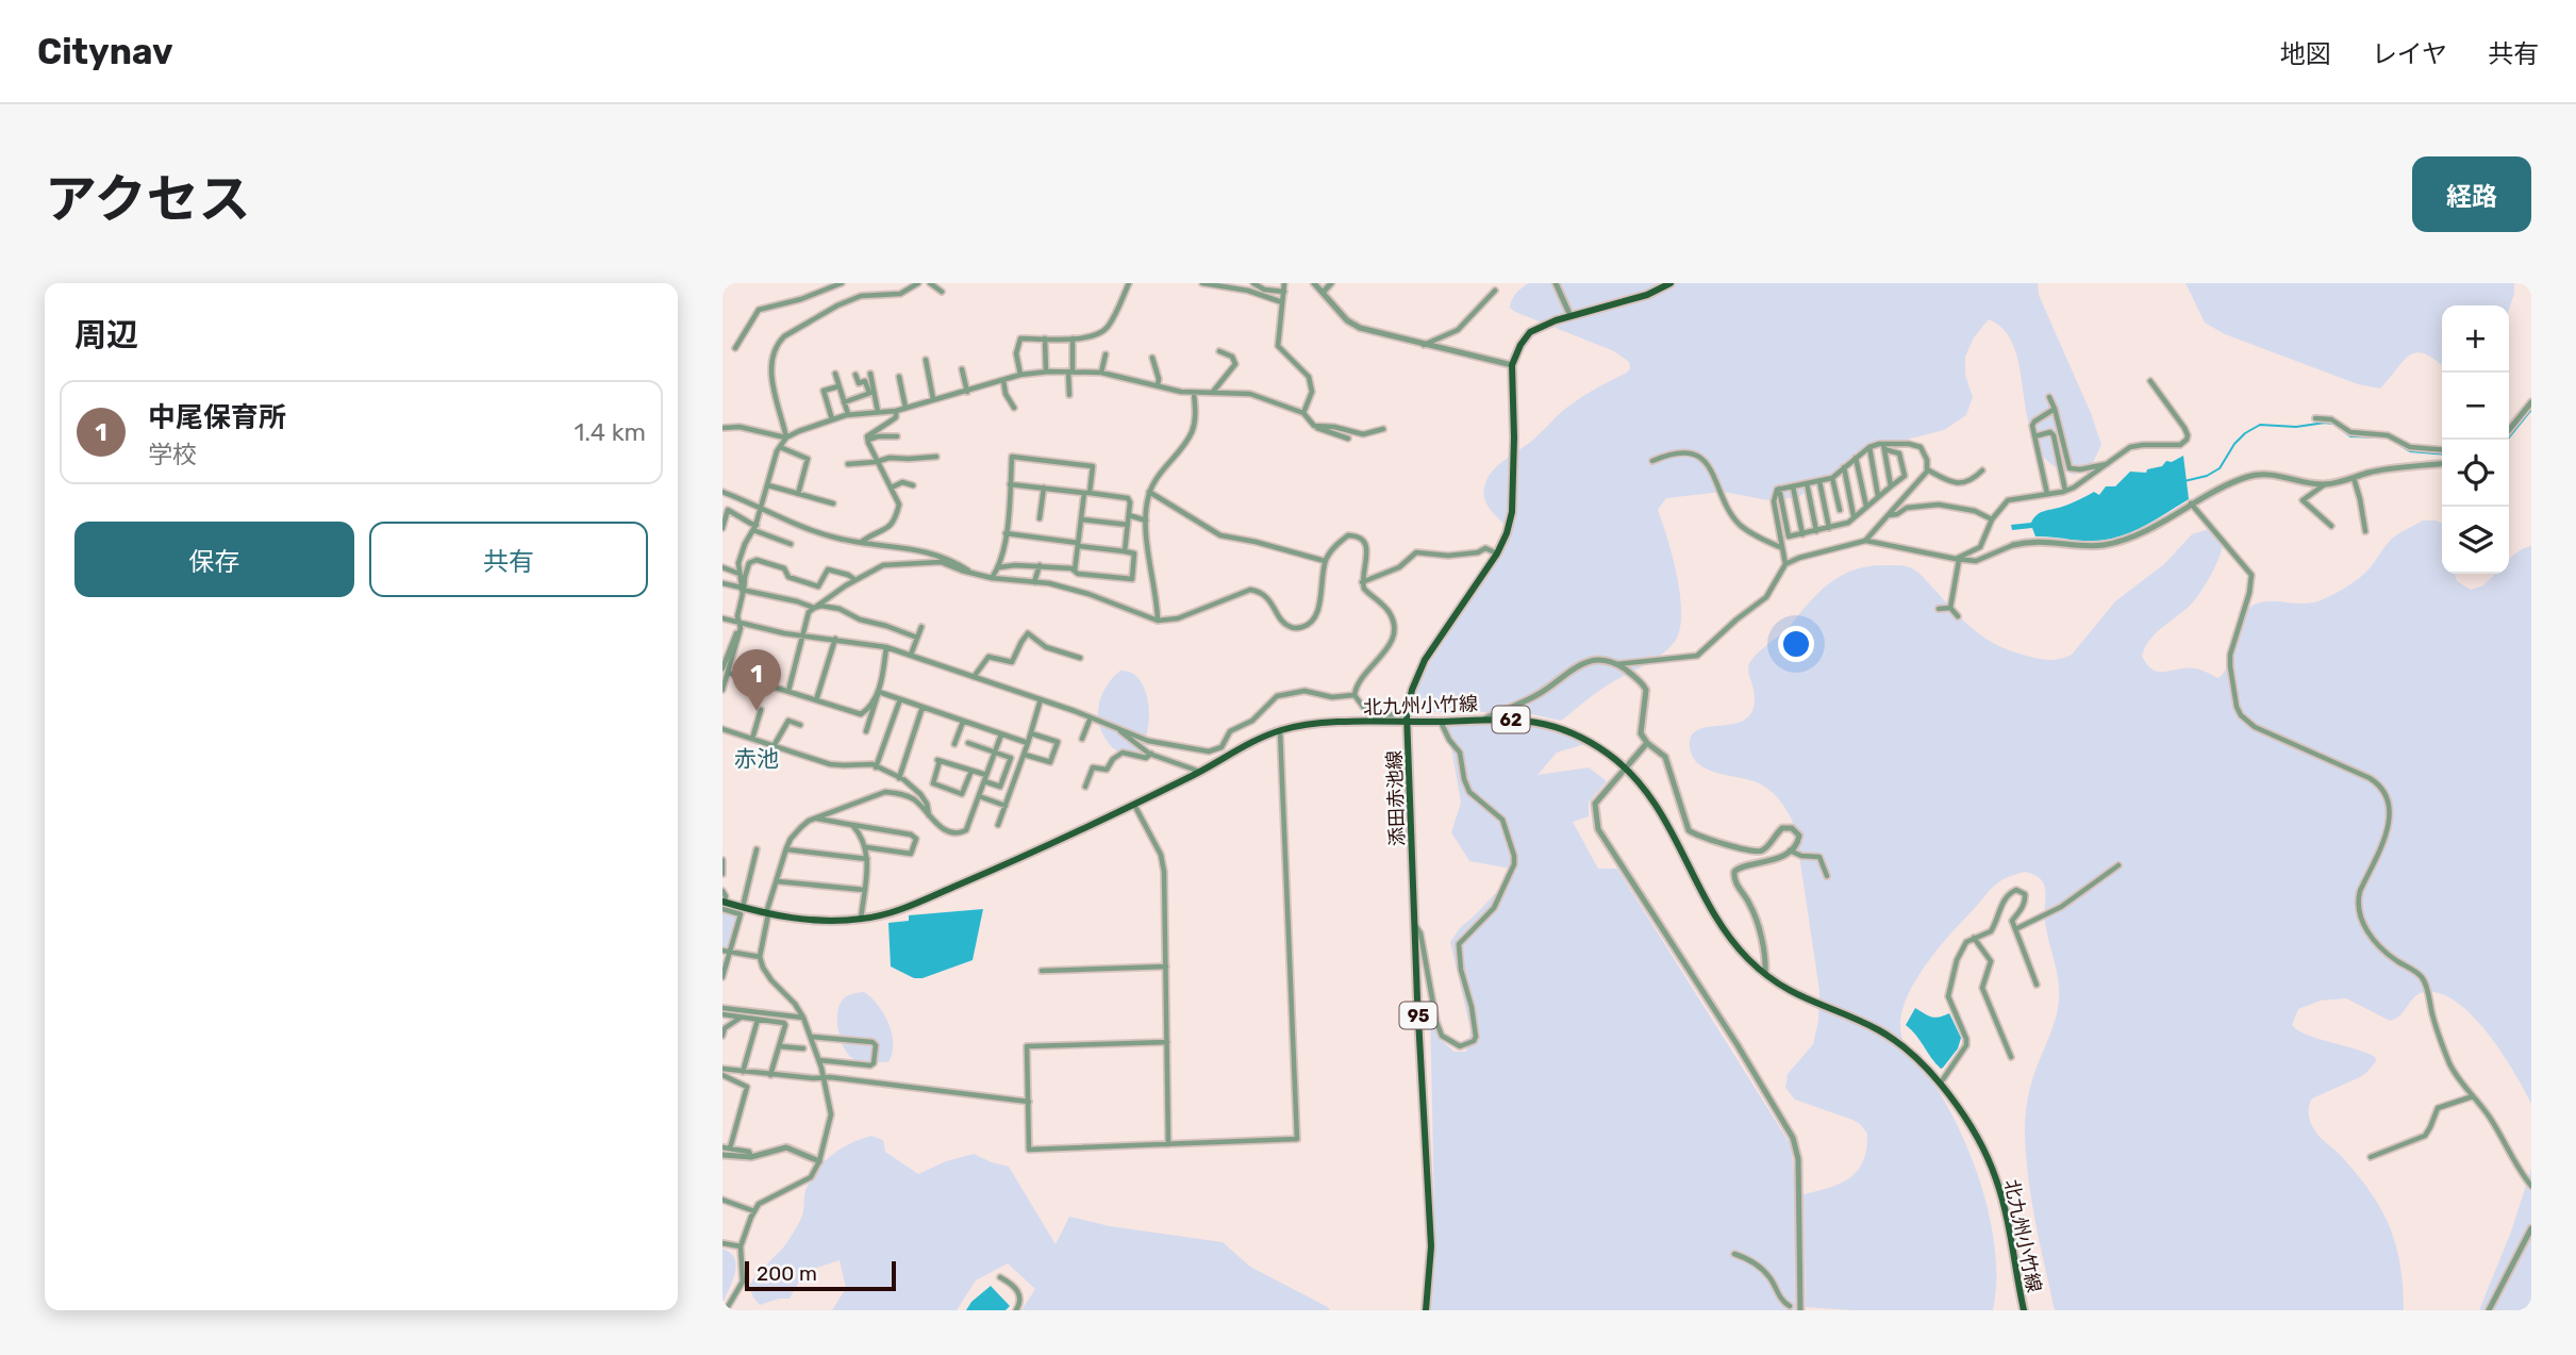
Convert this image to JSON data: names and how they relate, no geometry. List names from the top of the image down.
{
  "streets": {
    "main road": [
      "北九州小竹線",
      "62",
      "添田赤池線",
      "95"
    ]
  },
  "crossings": [
    ["北九州小竹線", "添田赤池線"]
  ],
  "districts": ["赤池"],
  "scale_bar": "200 m",
  "page": {
    "header": "Citynav",
    "nav": ["地図", "レイヤ", "共有"],
    "title": "アクセス",
    "buttons": [
      "経路",
      ["保存", "共有"]
    ],
    "heading": "周辺",
    "map_buttons": ["+", "−"],
    "list": [
      {
        "mark": "1",
        "name": "中尾保育所",
        "note": "学校",
        "value": "1.4 km"
      }
    ],
    "pins": "1",
    "scale": "200 m"
  }
}
